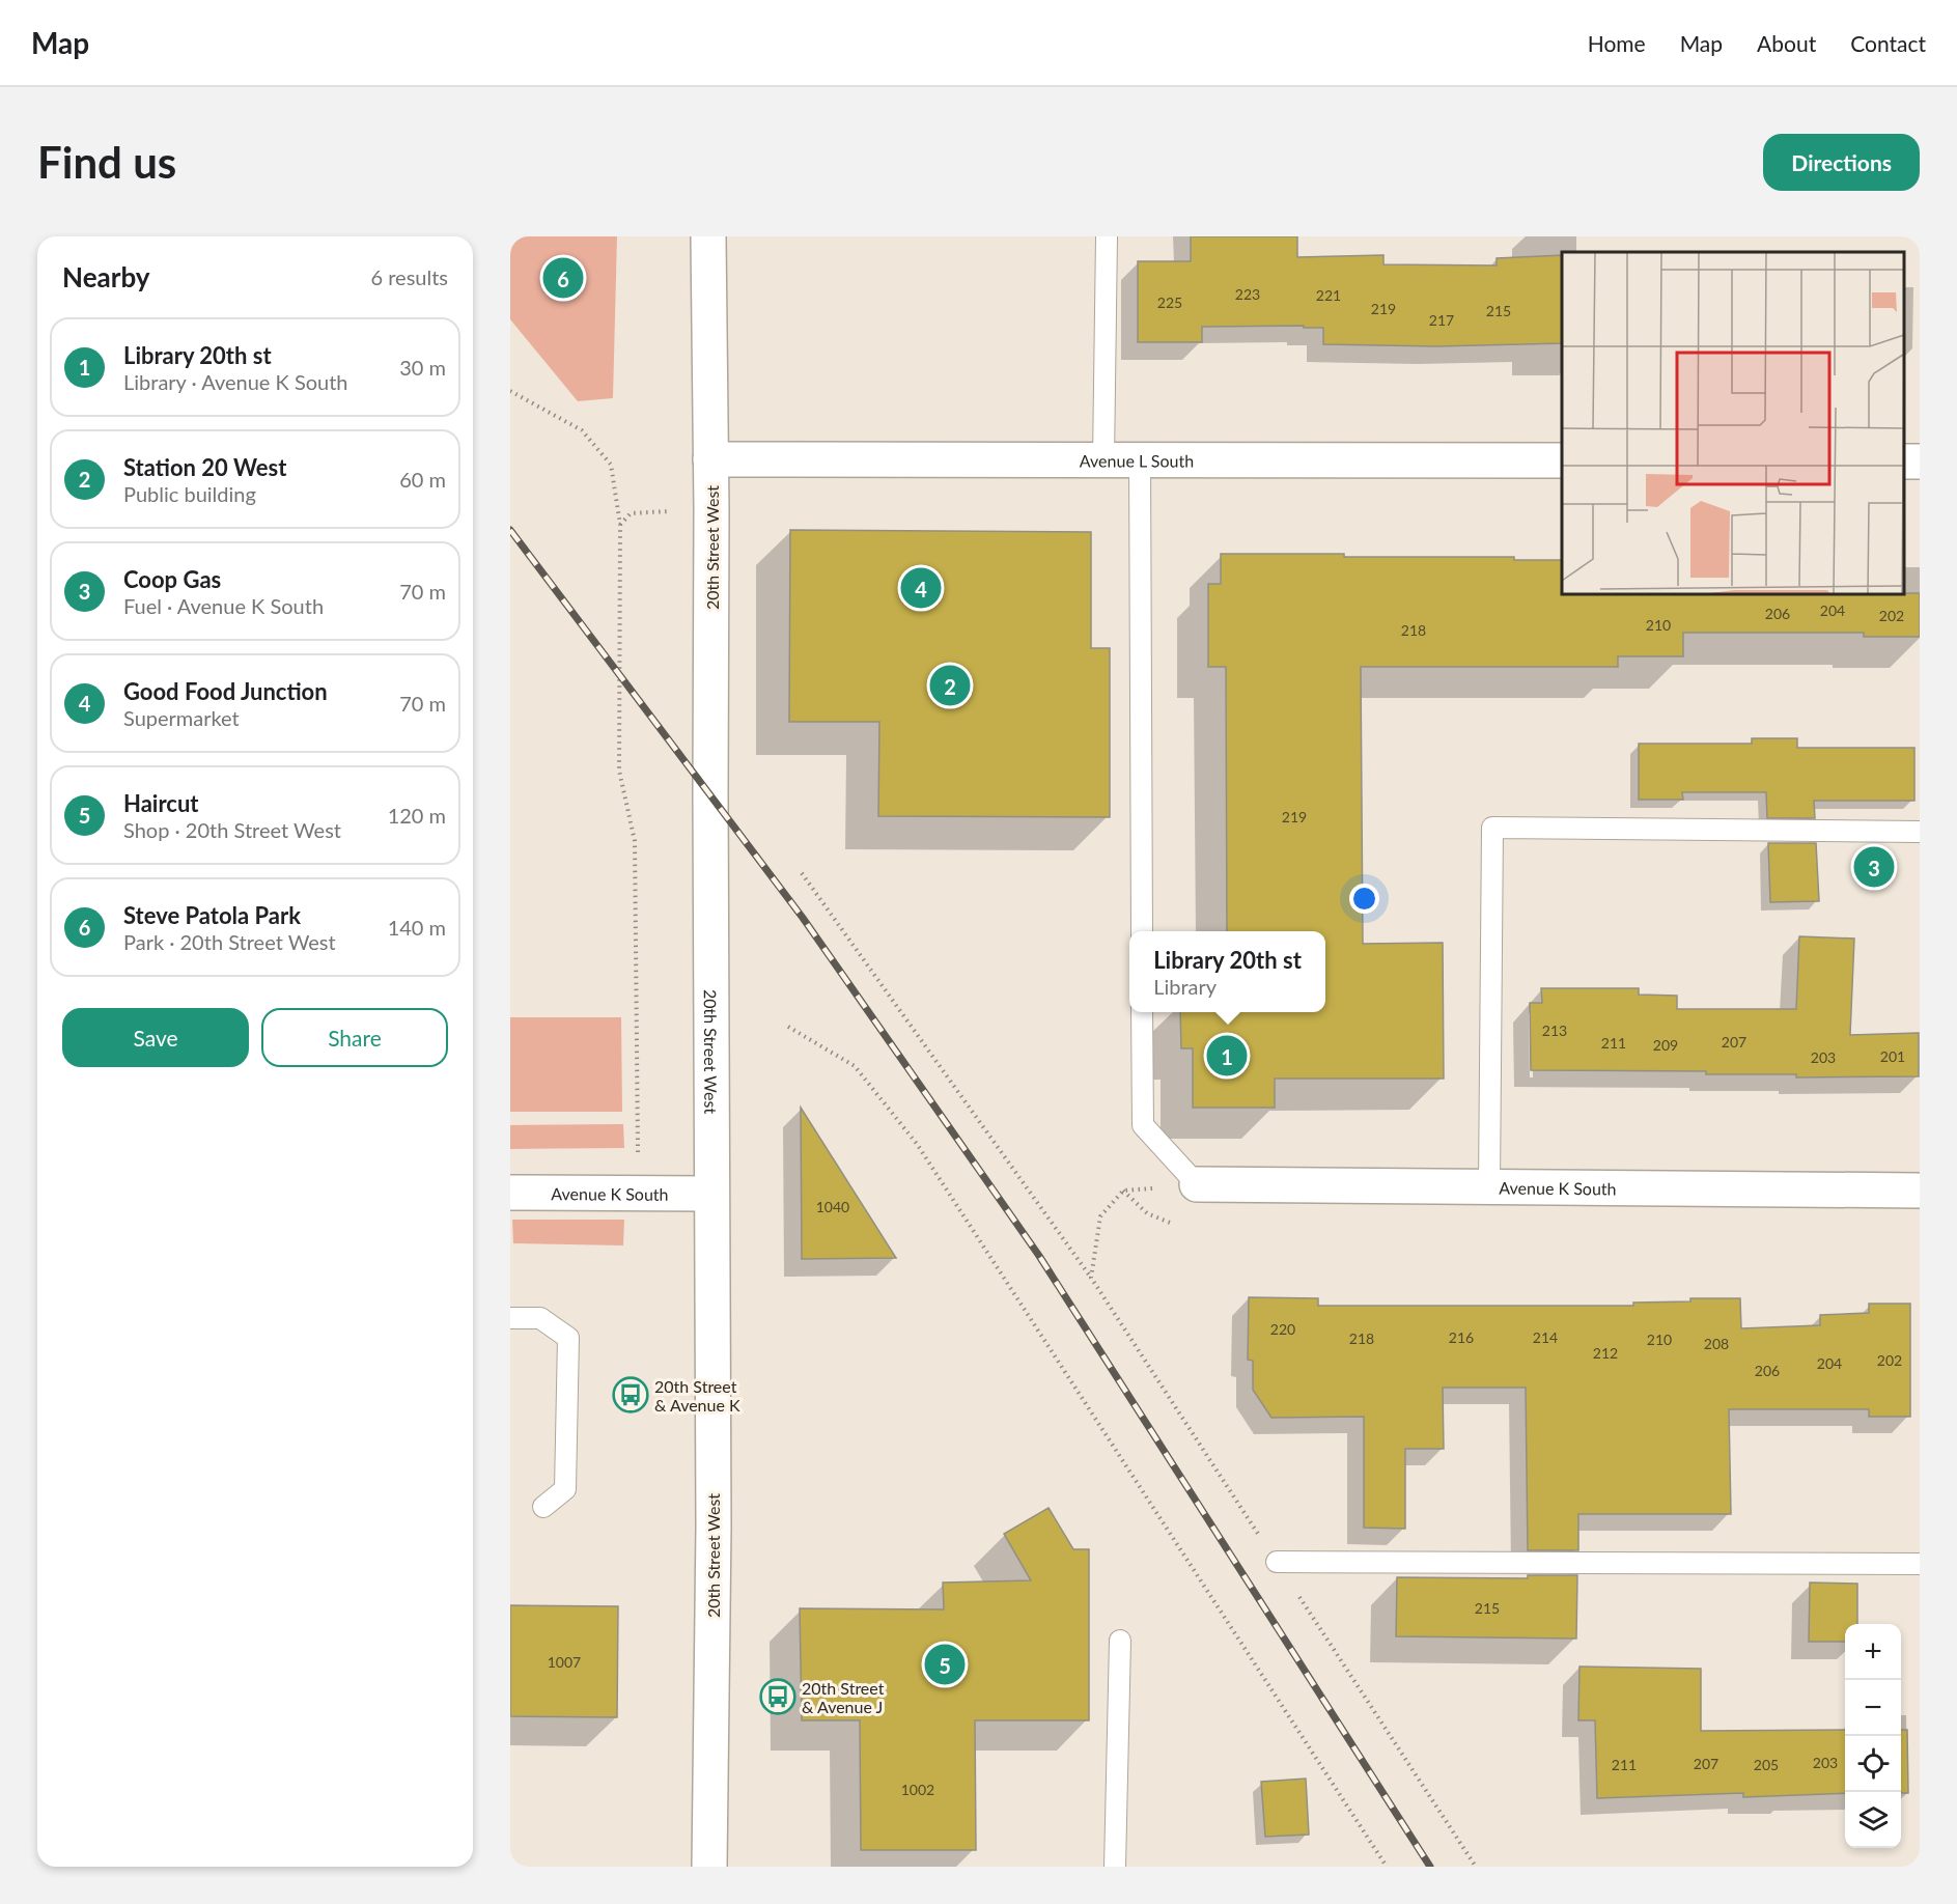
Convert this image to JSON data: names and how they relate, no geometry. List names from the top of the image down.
{
  "streets": {
    "street": ["Avenue L South", "20th Street West", "Avenue K South"]
  },
  "crossings": [
    ["Avenue L South", "20th Street West"],
    ["20th Street West", "Avenue K South"]
  ],
  "places": {
    "bus stop": ["20th Street & Avenue K", "20th Street & Avenue J"]
  },
  "house_numbers": [
    "223",
    "221",
    "225",
    "219",
    "215",
    "217",
    "204",
    "206",
    "202",
    "210",
    "218",
    "219",
    "213",
    "207",
    "211",
    "209",
    "201",
    "203",
    "1040",
    "220",
    "216",
    "214",
    "218",
    "210",
    "208",
    "212",
    "202",
    "204",
    "206",
    "215",
    "1007",
    "203",
    "207",
    "211",
    "205",
    "1002"
  ],
  "page": {
    "header": "Map",
    "nav": [
      "Home",
      "Map",
      "About",
      "Contact"
    ],
    "buttons": [
      "Directions",
      ["Save", "Share"]
    ],
    "title": "Find us",
    "heading": ["Nearby", "6 results"],
    "pins": [
      "6",
      "4",
      "2",
      "3",
      "1",
      "5"
    ],
    "list": [
      {
        "mark": "1",
        "name": "Library 20th st",
        "note": "Library · Avenue K South",
        "value": "30 m"
      },
      {
        "mark": "2",
        "name": "Station 20 West",
        "note": "Public building",
        "value": "60 m"
      },
      {
        "mark": "3",
        "name": "Coop Gas",
        "note": "Fuel · Avenue K South",
        "value": "70 m"
      },
      {
        "mark": "4",
        "name": "Good Food Junction",
        "note": "Supermarket",
        "value": "70 m"
      },
      {
        "mark": "5",
        "name": "Haircut",
        "note": "Shop · 20th Street West",
        "value": "120 m"
      },
      {
        "mark": "6",
        "name": "Steve Patola Park",
        "note": "Park · 20th Street West",
        "value": "140 m"
      }
    ],
    "popup": ["Library 20th st", "Library"],
    "map_buttons": ["+", "−"]
  }
}
